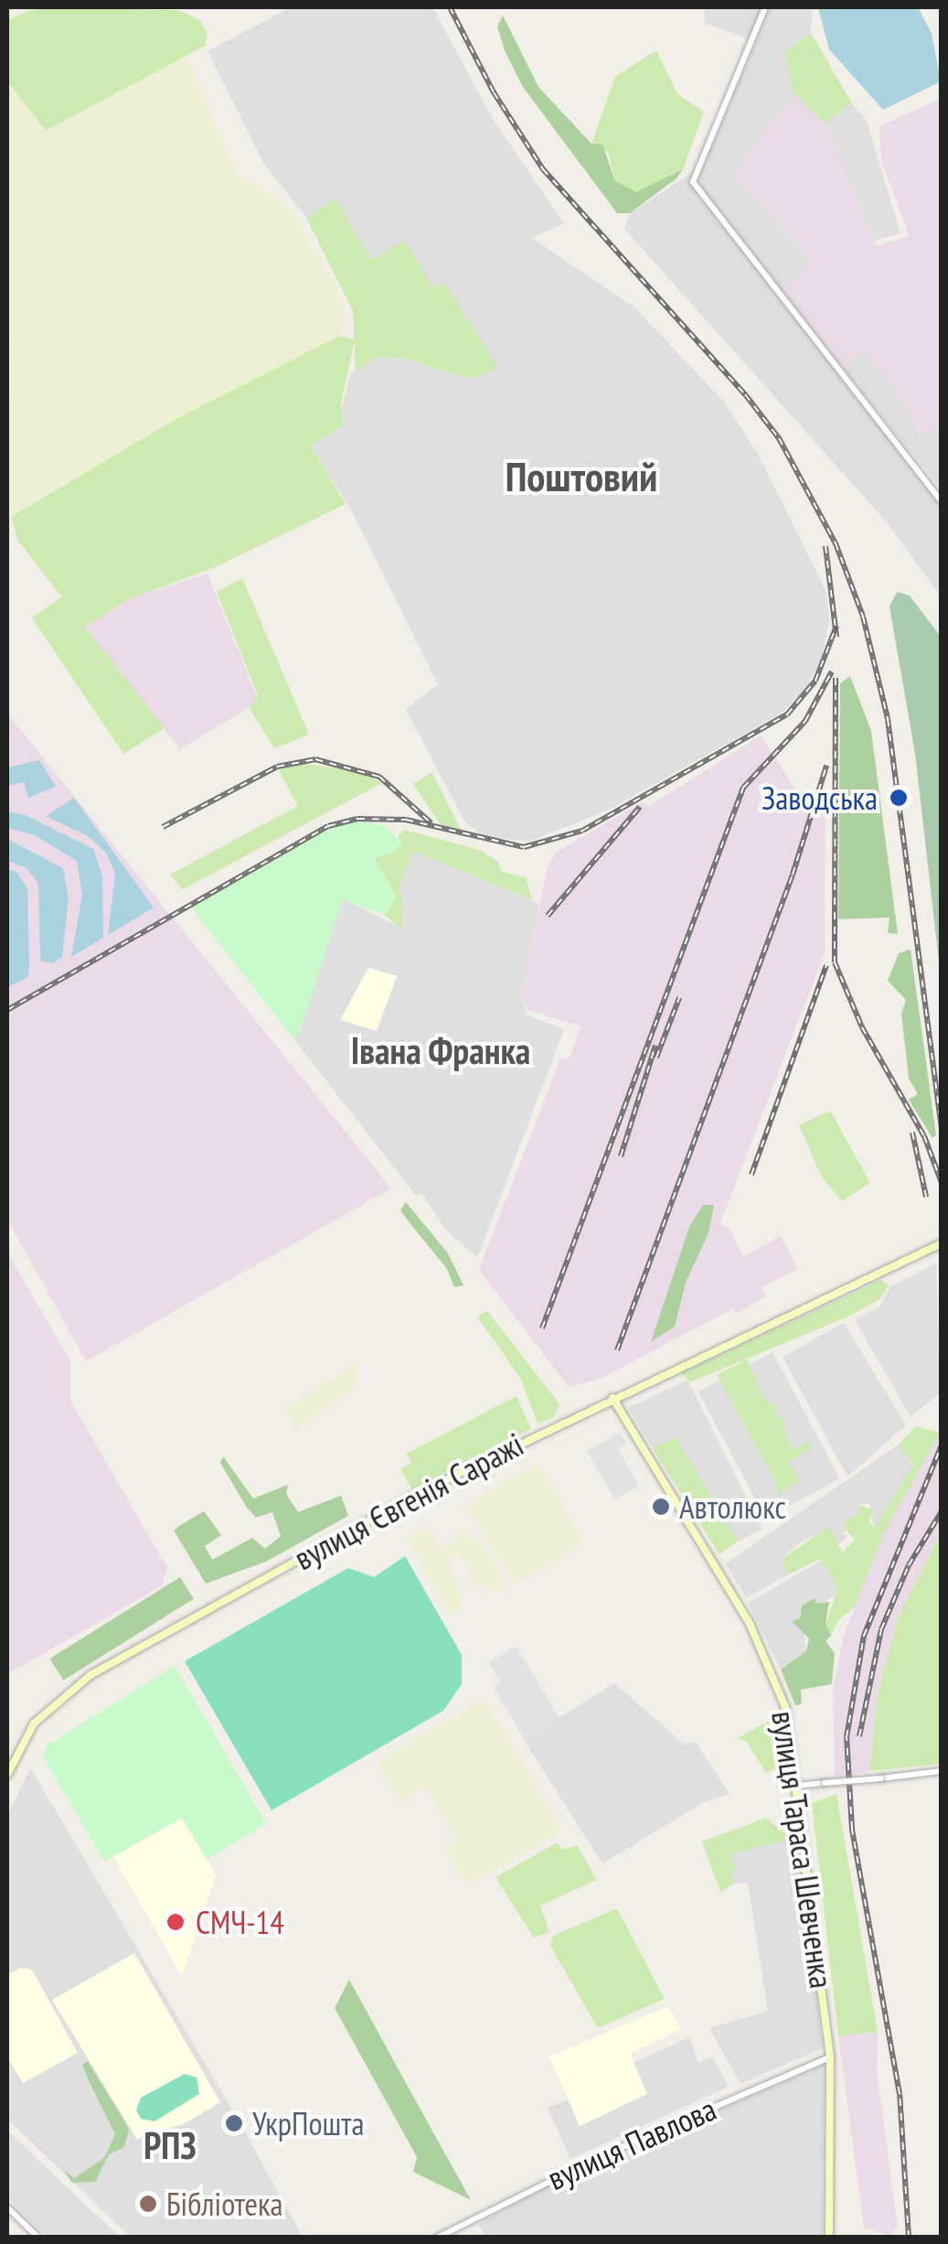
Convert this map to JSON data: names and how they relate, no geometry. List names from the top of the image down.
{
  "streets": {
    "main road": ["вулиця Євгенія Саражі", "вулиця Тараса Шевченка"],
    "street": ["вулиця Павлова"]
  },
  "crossings": [
    ["вулиця Євгенія Саражі", "вулиця Тараса Шевченка"],
    ["вулиця Тараса Шевченка", "вулиця Павлова"]
  ],
  "districts": ["Поштовий", "Івана Франка", "РПЗ"],
  "places": [
    "Заводська",
    "Автолюкс",
    "СМЧ-14",
    "УкрПошта",
    "Бібліотека"
  ]
}
